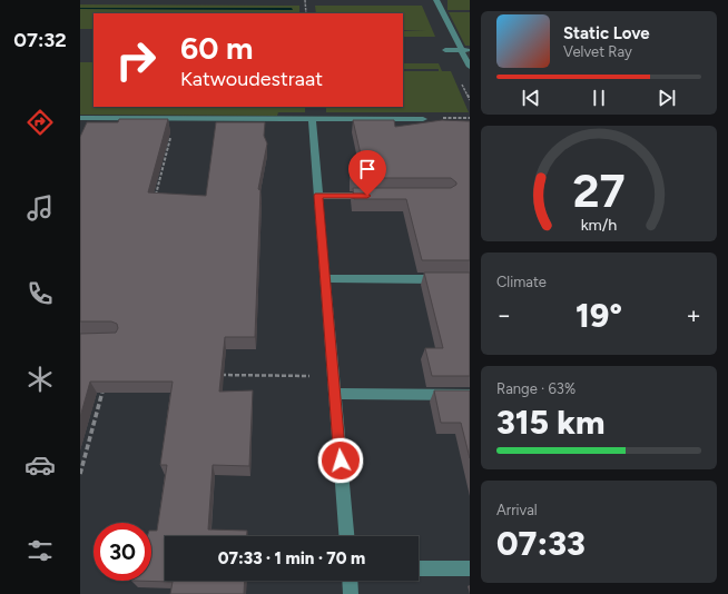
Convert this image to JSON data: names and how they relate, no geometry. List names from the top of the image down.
{
  "page": {
    "tabs": "07:32",
    "turn": ["60 m", "Katwoudestraat"],
    "song": ["Static Love", "Velvet Ray"],
    "tile": [
      "Climate",
      ["Range · 63%", "315 km"],
      ["Arrival", "07:33"]
    ],
    "heat": ["−", "19°", "+"],
    "limit": "30",
    "trip": "07:33 · 1 min · 70 m",
    "gauge": ["27", "km/h"]
  }
}
